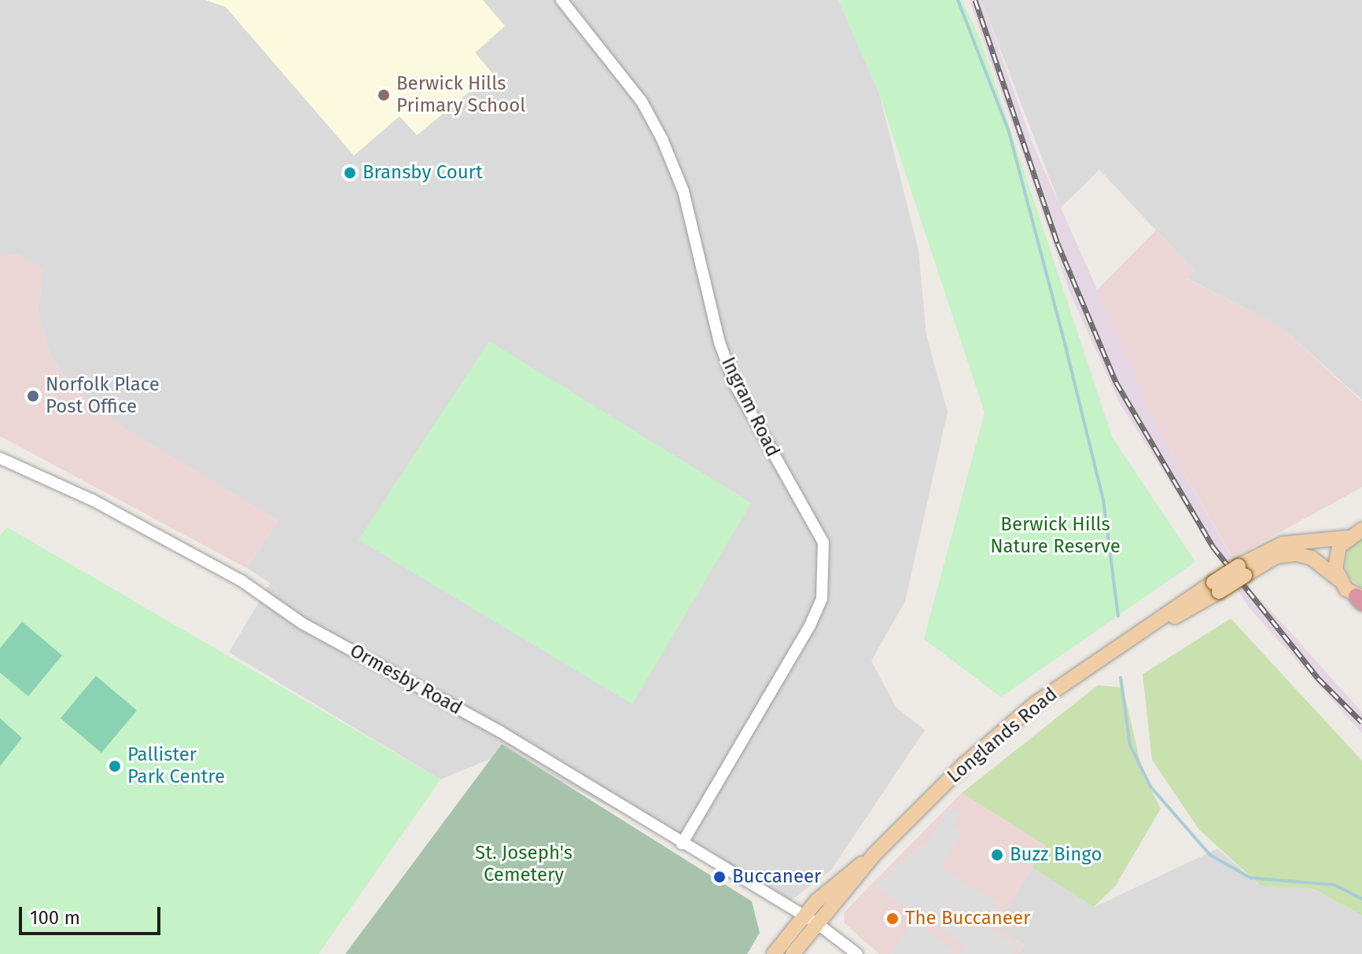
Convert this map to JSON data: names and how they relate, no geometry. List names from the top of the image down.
{
  "streets": {
    "main road": ["Longlands Road"],
    "street": ["Ingram Road", "Ormesby Road"]
  },
  "crossings": [
    ["Ingram Road", "Ormesby Road"],
    ["Ormesby Road", "Longlands Road"]
  ],
  "parks": ["Berwick Hills Nature Reserve", "St. Joseph's Cemetery"],
  "places": [
    "Berwick Hills Primary School",
    "Bransby Court",
    "Norfolk Place Post Office",
    "Pallister Park Centre",
    "Buzz Bingo",
    "Buccaneer",
    "The Buccaneer"
  ],
  "scale_bar": "100 m"
}
